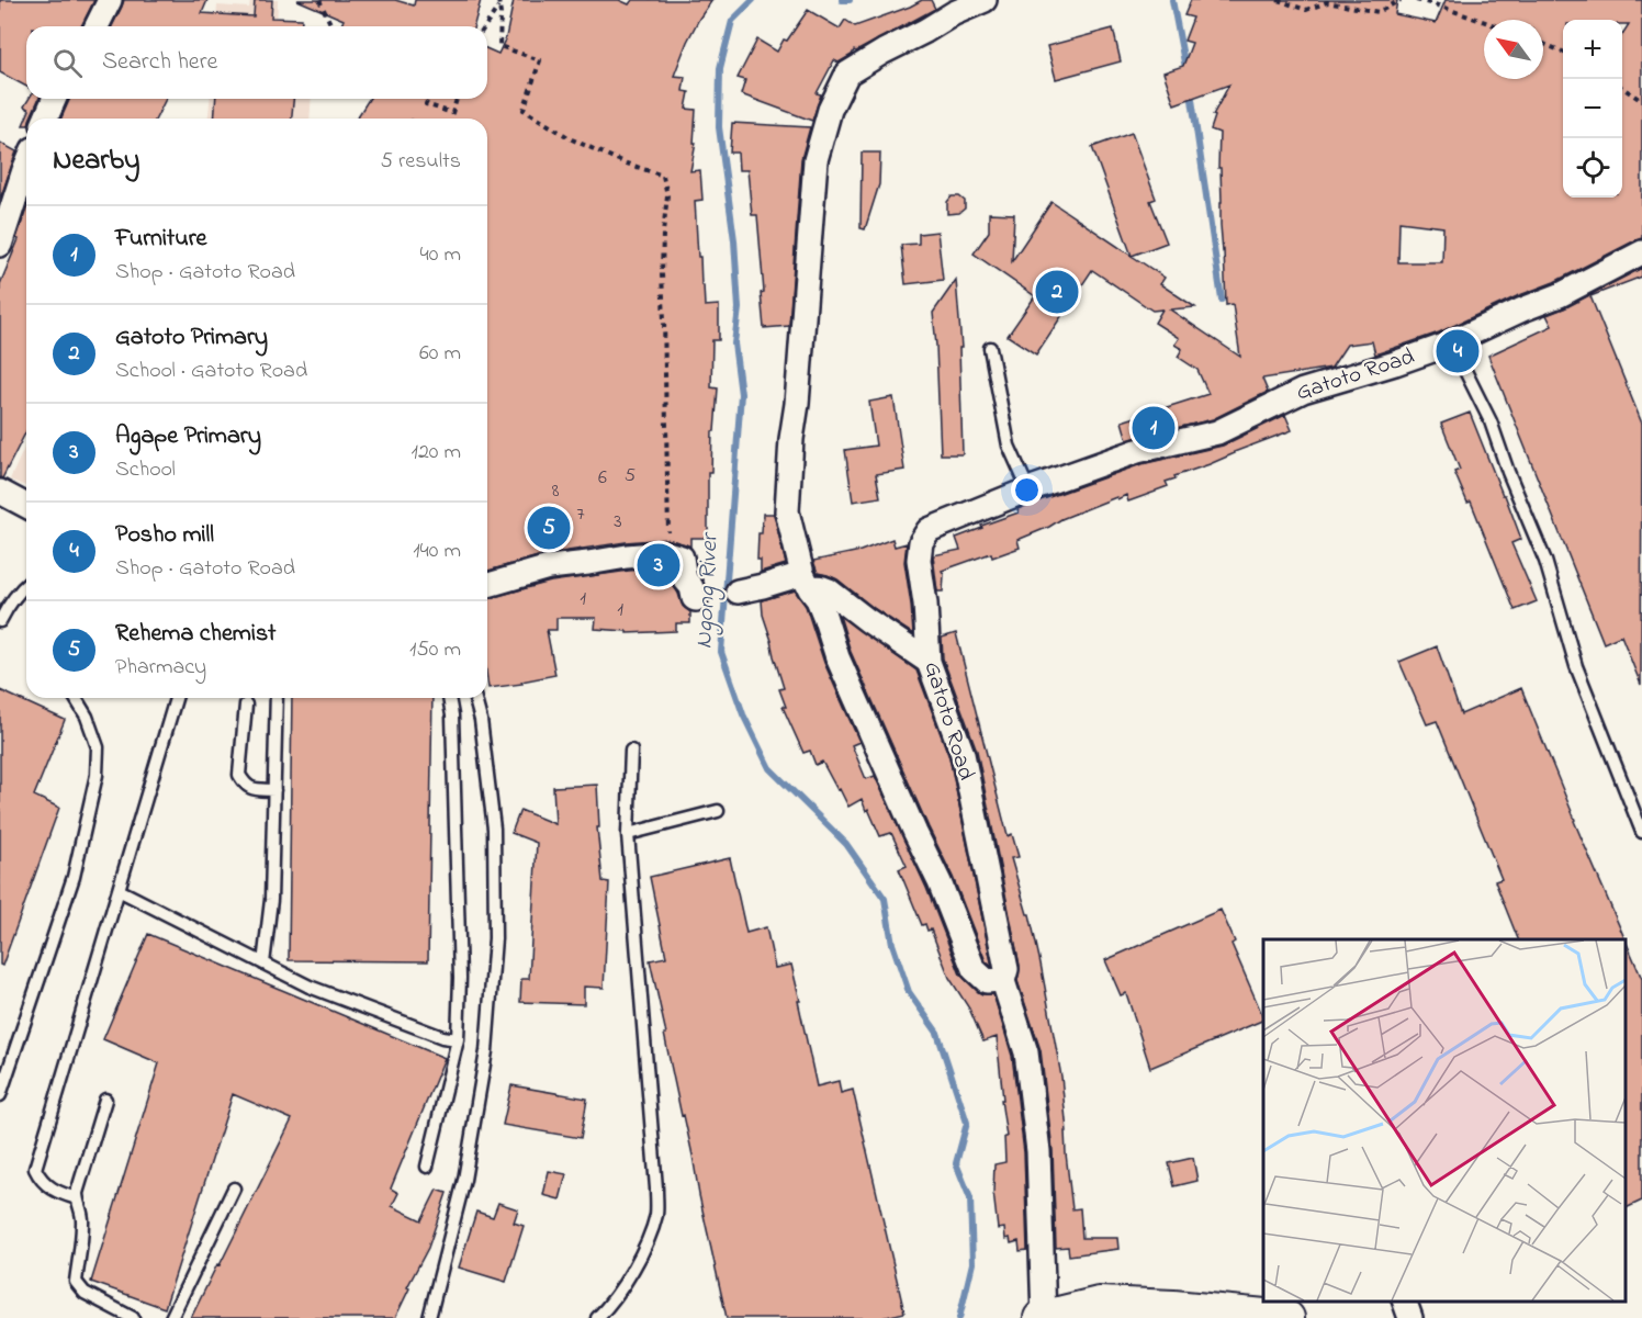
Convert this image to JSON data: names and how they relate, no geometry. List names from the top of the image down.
{
  "streets": {
    "street": ["Gatoto Road"]
  },
  "water": ["Ngong River"],
  "house_numbers": [
    "5",
    "6",
    "8",
    "7",
    "3",
    "1",
    "1"
  ],
  "north": "top left",
  "page": {
    "map_buttons": ["+", "−"],
    "search": "Search here",
    "heading": ["Nearby", "5 results"],
    "list": [
      {
        "mark": "1",
        "name": "Furniture",
        "note": "Shop · Gatoto Road",
        "value": "40 m"
      },
      {
        "mark": "2",
        "name": "Gatoto Primary",
        "note": "School · Gatoto Road",
        "value": "60 m"
      },
      {
        "mark": "3",
        "name": "Agape Primary",
        "note": "School",
        "value": "120 m"
      },
      {
        "mark": "4",
        "name": "Posho mill",
        "note": "Shop · Gatoto Road",
        "value": "140 m"
      },
      {
        "mark": "5",
        "name": "Rehema chemist",
        "note": "Pharmacy",
        "value": "150 m"
      }
    ],
    "pins": [
      "2",
      "4",
      "1",
      "5",
      "3"
    ]
  }
}
